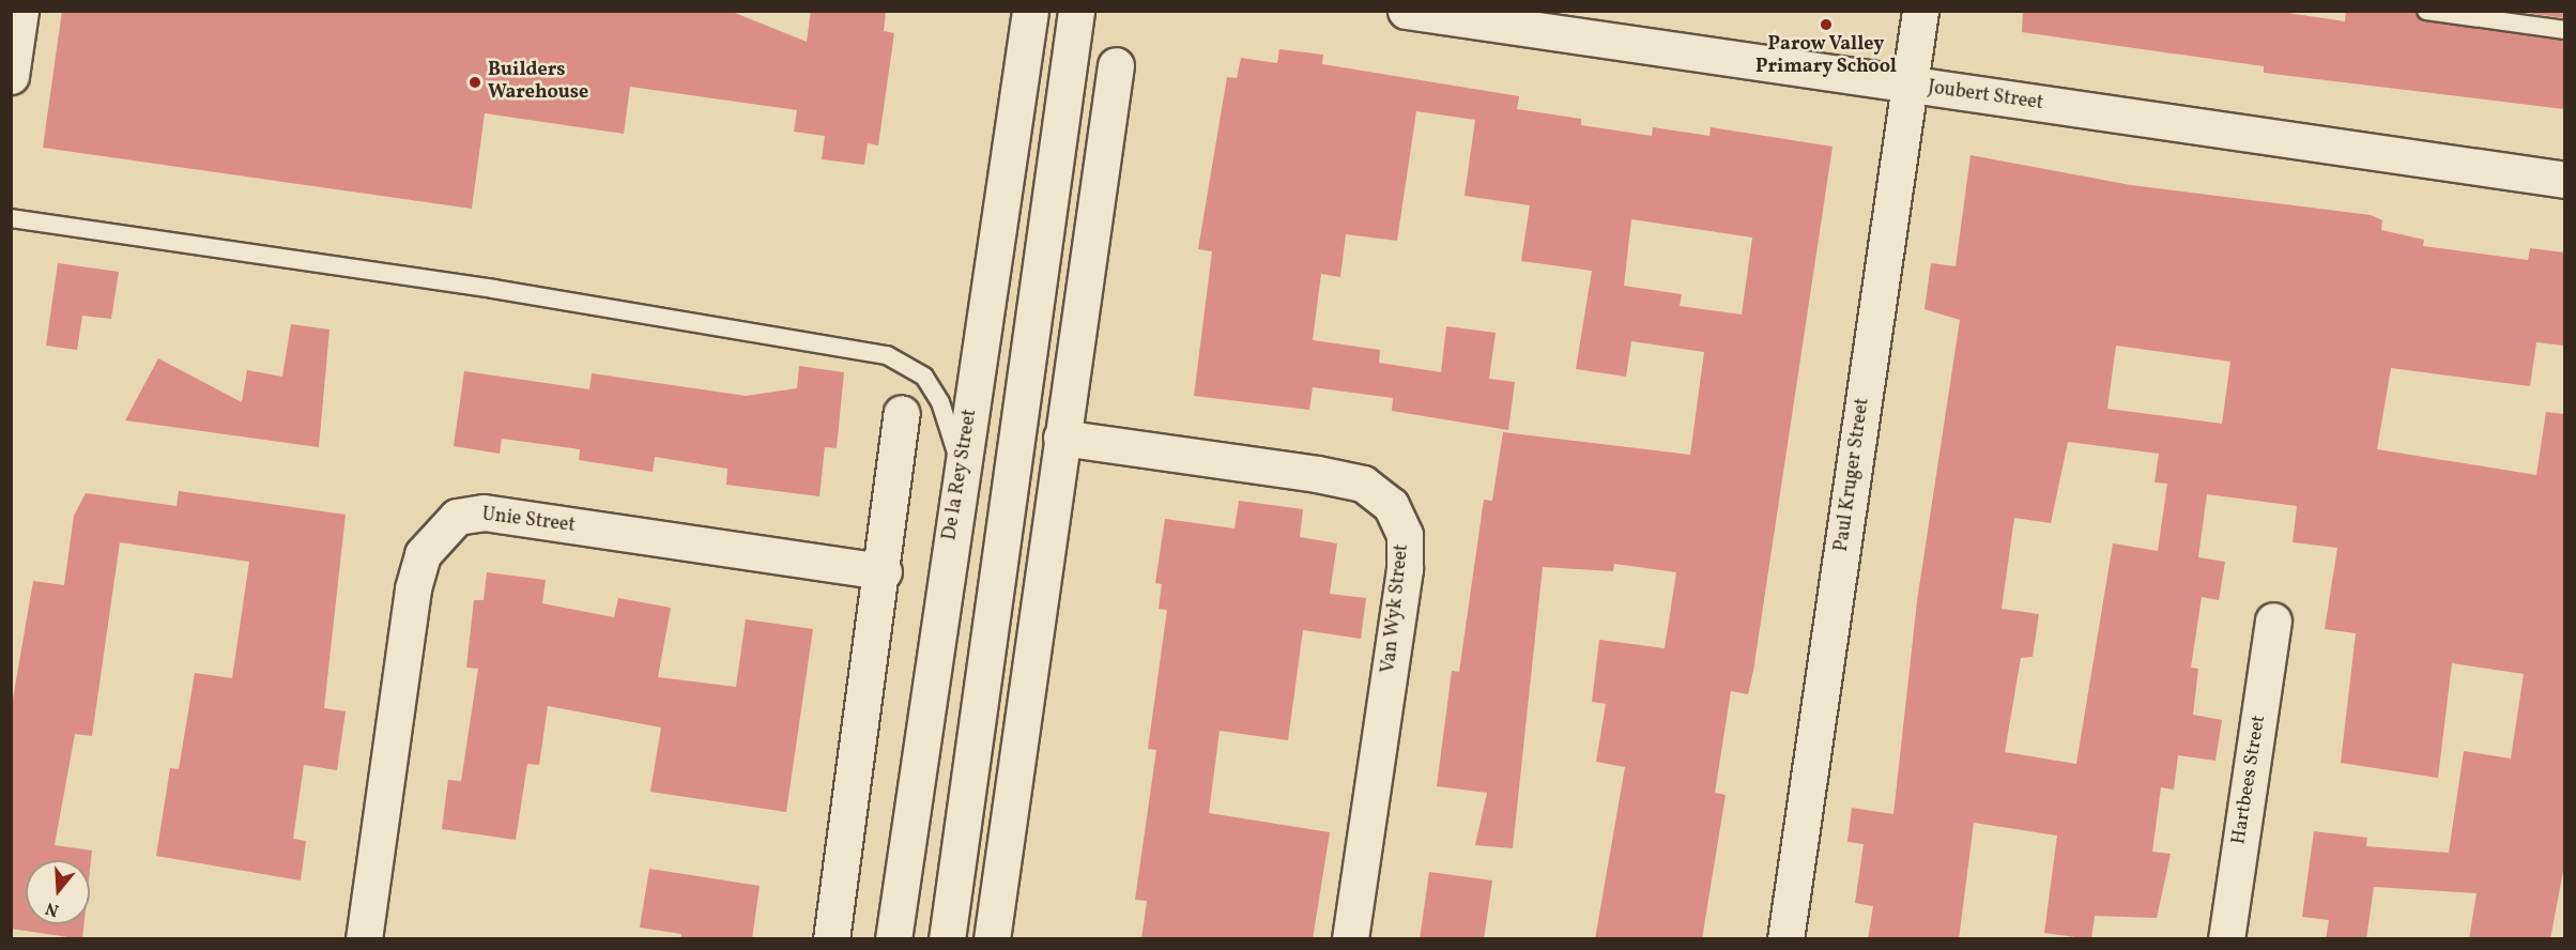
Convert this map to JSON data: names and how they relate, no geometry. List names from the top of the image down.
{
  "streets": {
    "street": [
      "Joubert Street",
      "De la Rey Street",
      "Paul Kruger Street",
      "Unie Street",
      "Van Wyk Street",
      "Hartbees Street"
    ]
  },
  "crossings": [
    ["Joubert Street", "Paul Kruger Street"]
  ],
  "places": ["Parow Valley Primary School", "Builders Warehouse"],
  "north": "bottom"
}
